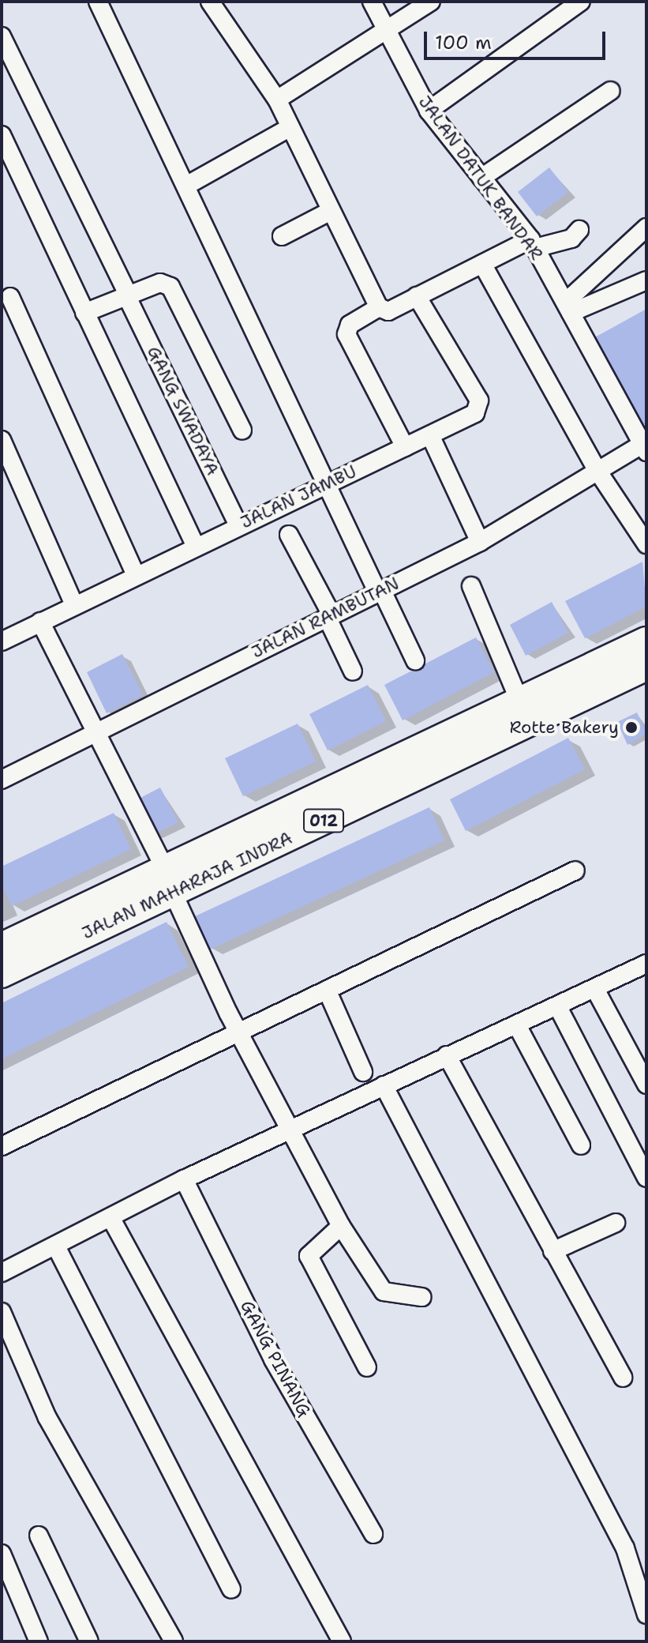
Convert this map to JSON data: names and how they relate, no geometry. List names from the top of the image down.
{
  "streets": {
    "highway": ["012", "JALAN MAHARAJA INDRA"],
    "street": [
      "JALAN DATUK BANDAR",
      "GANG SWADAYA",
      "JALAN JAMBU",
      "JALAN RAMBUTAN",
      "GANG PINANG"
    ]
  },
  "crossings": [
    ["JALAN DATUK BANDAR", "JALAN RAMBUTAN"],
    ["GANG SWADAYA", "JALAN JAMBU"]
  ],
  "places": ["Rotte Bakery"],
  "scale_bar": "100 m"
}
